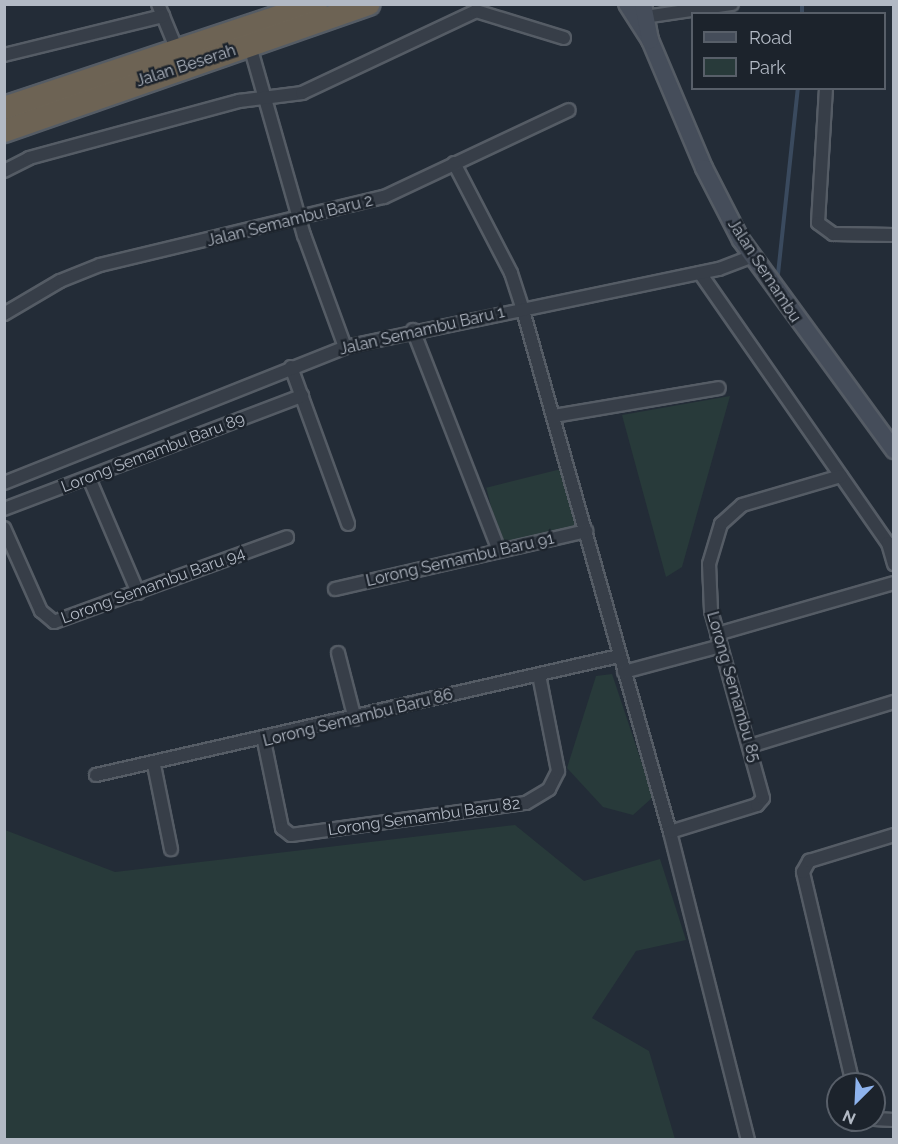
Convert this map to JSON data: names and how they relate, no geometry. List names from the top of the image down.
{
  "streets": {
    "highway": ["Jalan Beserah"],
    "main road": ["Jalan Semambu"],
    "street": [
      "Jalan Semambu Baru 2",
      "Jalan Semambu Baru 1",
      "Lorong Semambu Baru 89",
      "Lorong Semambu Baru 91",
      "Lorong Semambu Baru 94",
      "Lorong Semambu 85",
      "Lorong Semambu Baru 86",
      "Lorong Semambu Baru 82"
    ]
  },
  "crossings": [
    ["Jalan Semambu", "Jalan Semambu Baru 1"],
    ["Lorong Semambu Baru 86", "Lorong Semambu Baru 82"]
  ],
  "legend": ["Road", "Park"],
  "north": "bottom left"
}
